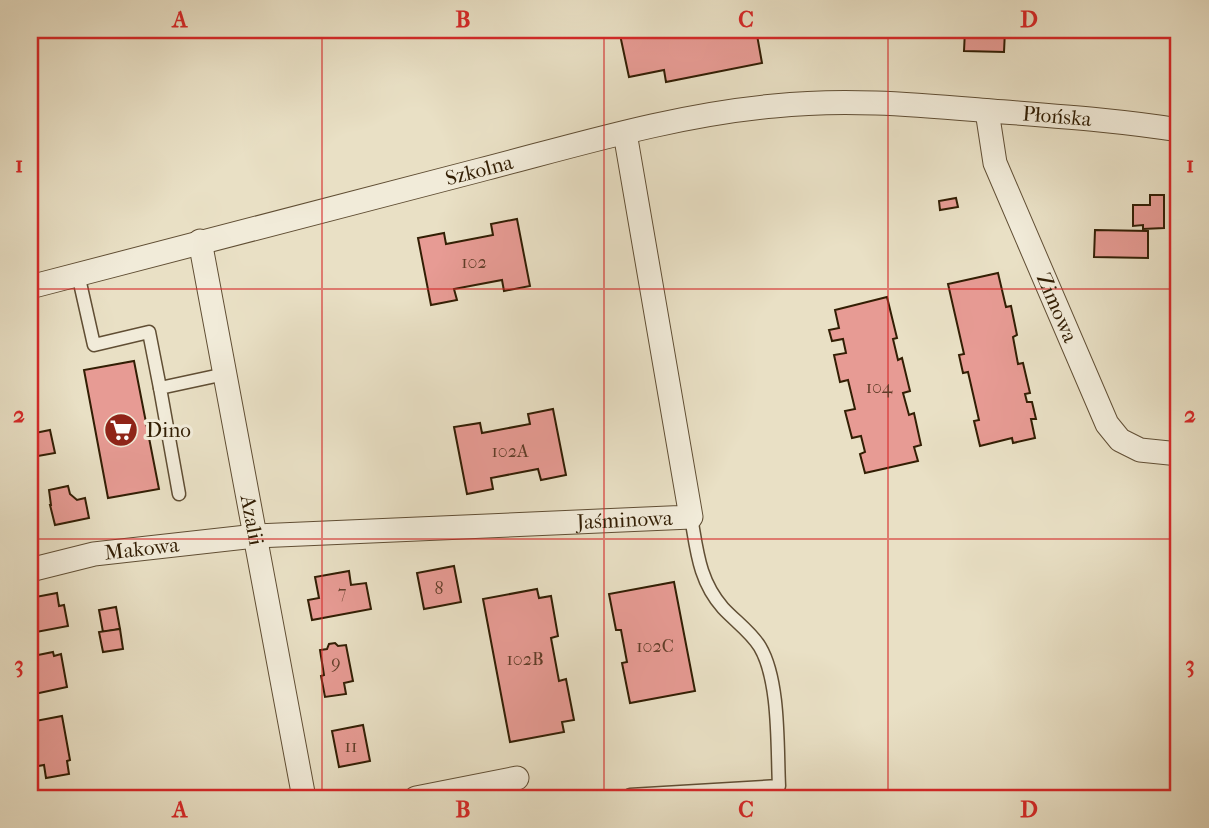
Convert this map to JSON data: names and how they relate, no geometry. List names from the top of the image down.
{
  "streets": {
    "street": [
      "Płońska",
      "Szkolna",
      "Zimowa",
      "Azalii",
      "Jaśminowa",
      "Makowa"
    ]
  },
  "crossings": [
    ["Płońska", "Szkolna"],
    ["Płońska", "Zimowa"],
    ["Szkolna", "Azalii"],
    ["Szkolna", "Jaśminowa"],
    ["Azalii", "Jaśminowa"],
    ["Azalii", "Makowa"],
    ["Jaśminowa", "Makowa"]
  ],
  "places": {
    "supermarket": ["Dino"]
  },
  "house_numbers": [
    "102",
    "104",
    "102A",
    "8",
    "7",
    "102C",
    "102B",
    "9",
    "11"
  ],
  "grid": {
    "columns": [
      "A",
      "B",
      "C",
      "D"
    ],
    "rows": ["1", "2", "3"]
  }
}
